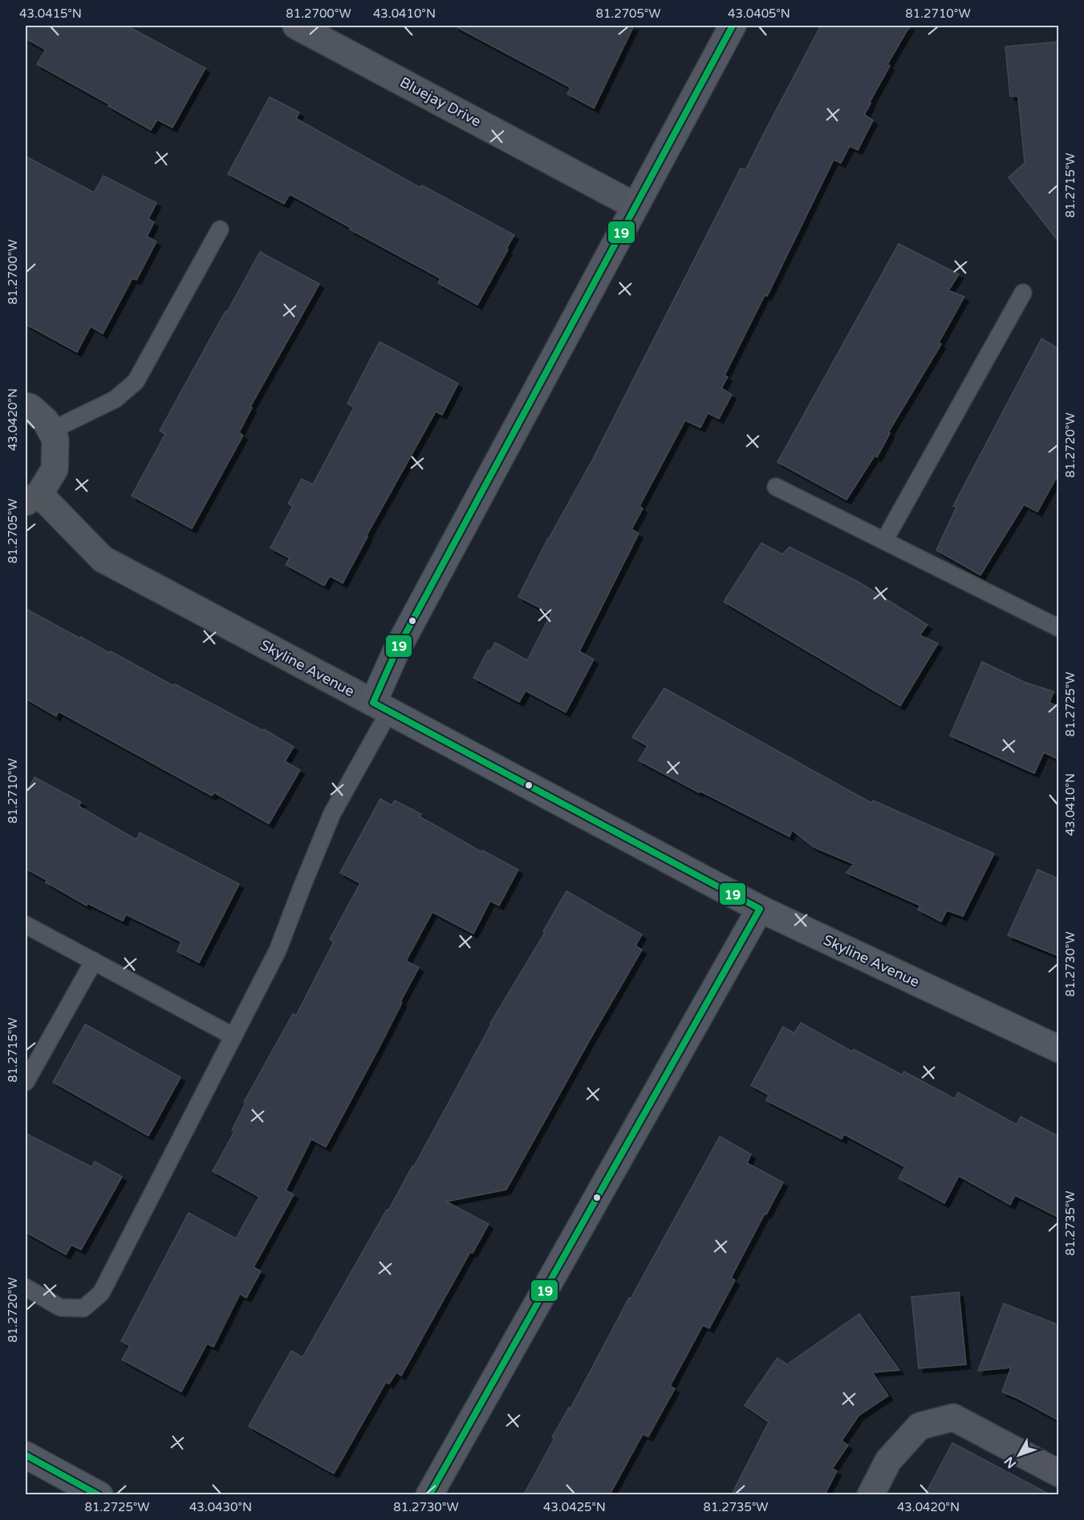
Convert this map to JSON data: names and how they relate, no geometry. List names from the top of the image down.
{
  "streets": {
    "street": ["Bluejay Drive", "Skyline Avenue"]
  },
  "lines": ["transit line 19"],
  "north": "bottom left",
  "coordinates": [
    "43.0415°N",
    "81.2700°W",
    "43.0410°N",
    "81.2705°W",
    "43.0405°N",
    "81.2710°W",
    "81.2715°W",
    "43.0420°N",
    "81.2720°W",
    "81.2725°W",
    "81.2730°W",
    "81.2735°W",
    "43.0430°N",
    "43.0425°N"
  ]
}
